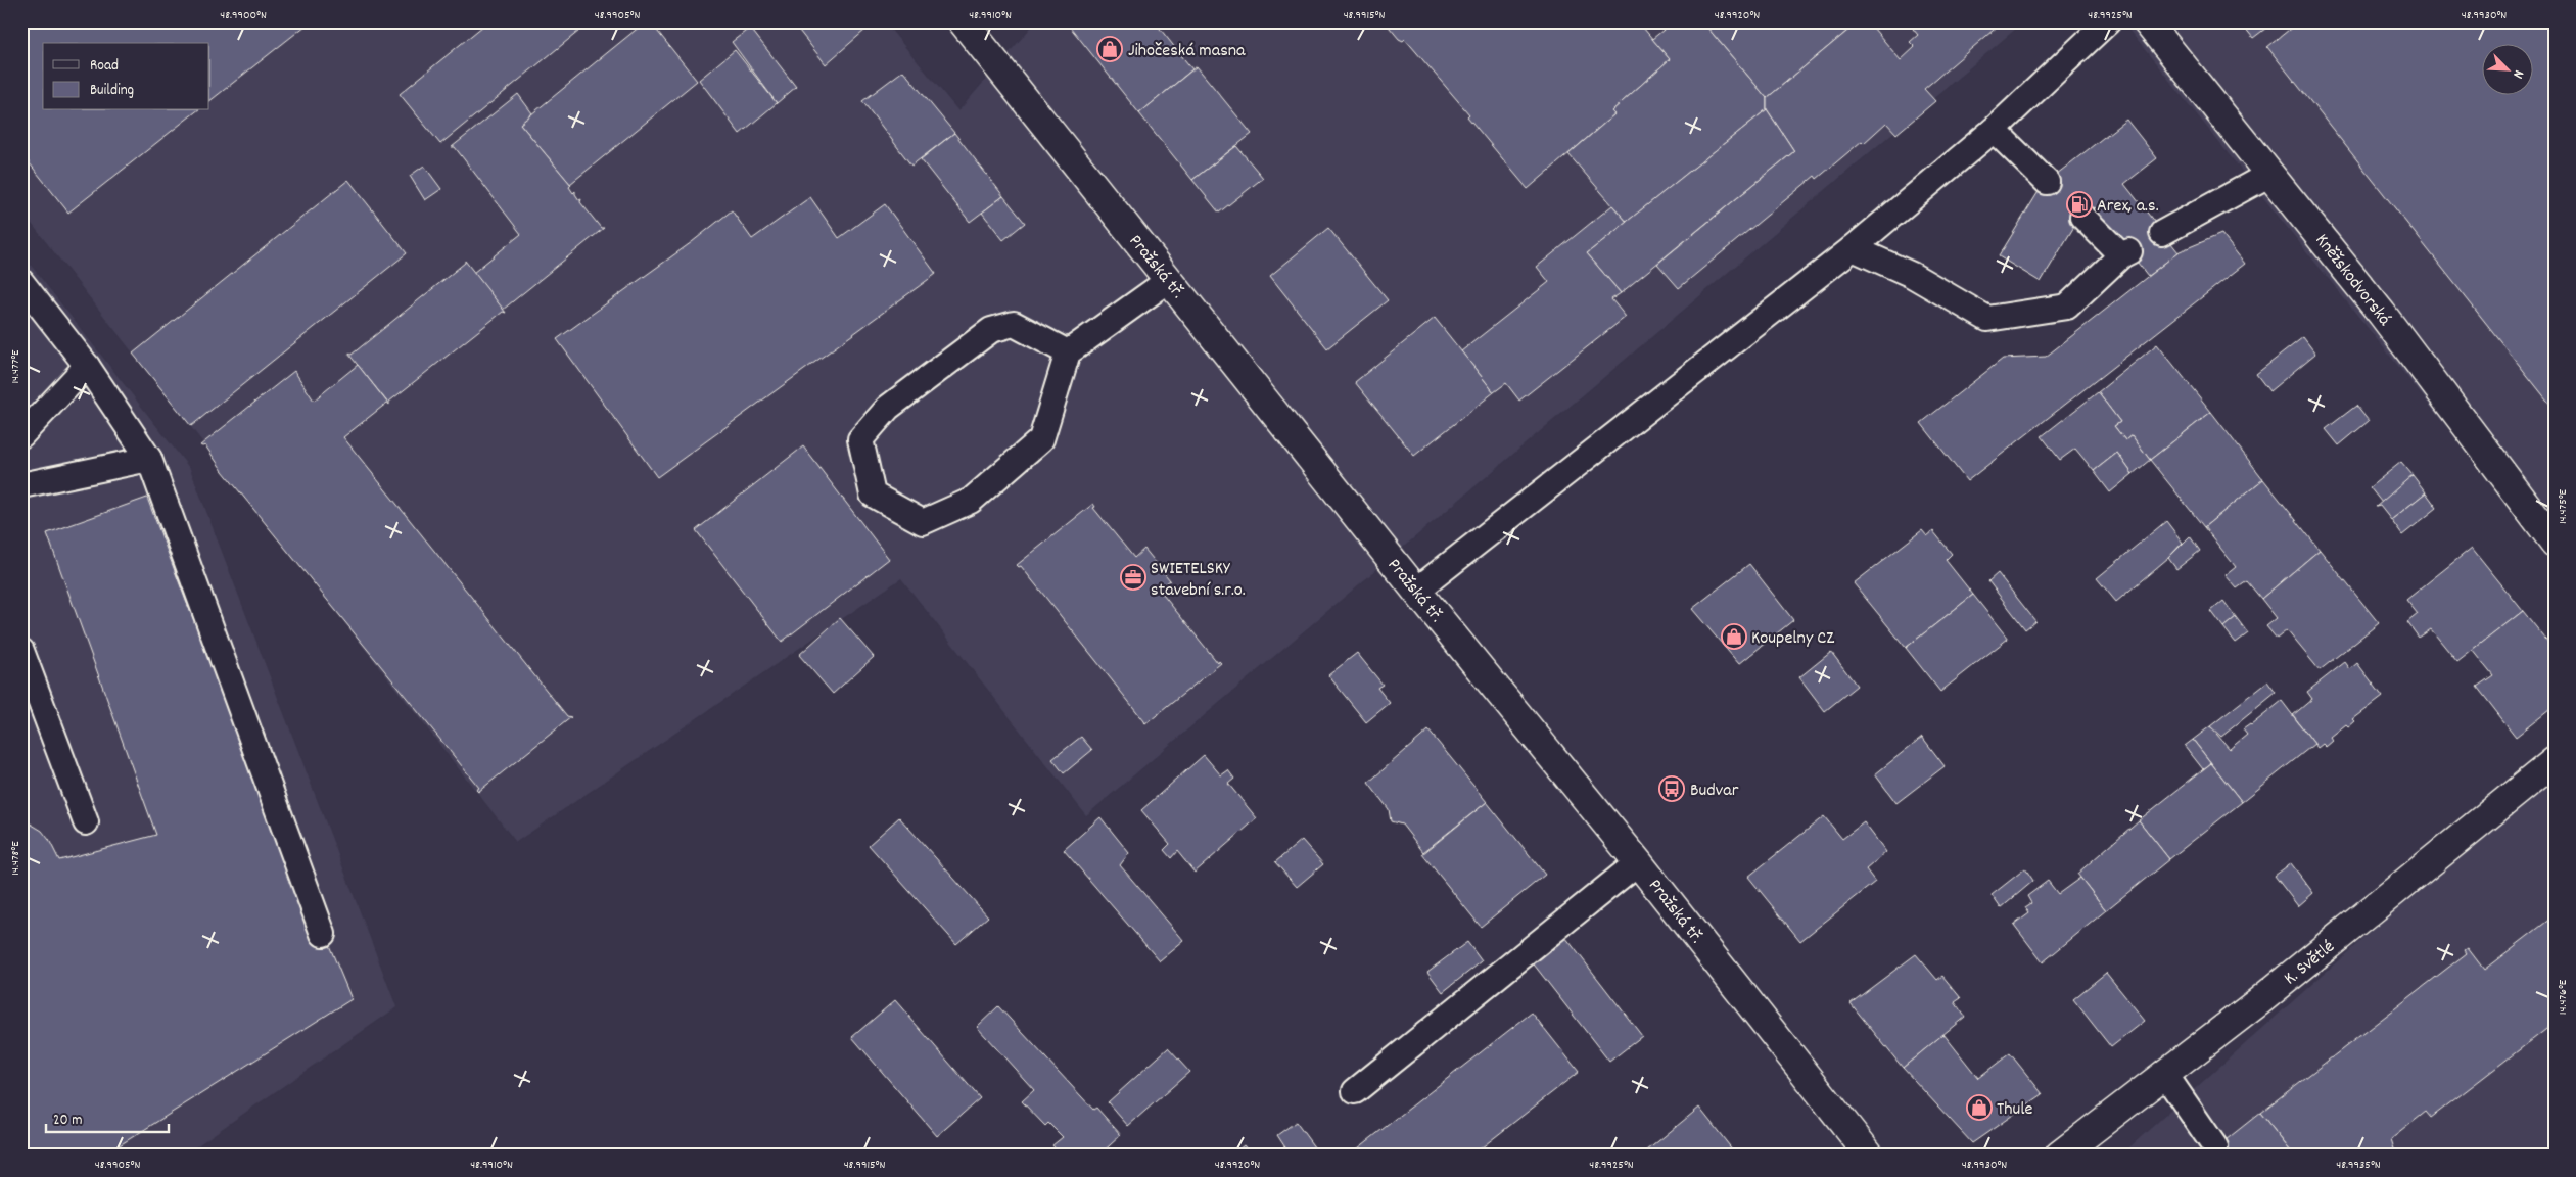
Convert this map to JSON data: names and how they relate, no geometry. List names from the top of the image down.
{
  "streets": {
    "main road": ["Pražská tř.", "Kněžskodvorská", "K. Světlé"]
  },
  "places": {
    "shop": ["Jihočeská masna", "Koupelny CZ", "Thule"],
    "fuel station": ["Arex, a.s."],
    "office": ["SWIETELSKY stavební s.r.o."],
    "bus stop": ["Budvar"]
  },
  "legend": ["Road", "Building"],
  "scale_bar": "20 m",
  "north": "bottom right",
  "coordinates": [
    "48.9900°N",
    "48.9905°N",
    "48.9910°N",
    "48.9915°N",
    "48.9920°N",
    "48.9925°N",
    "48.9930°N",
    "14.477°E",
    "14.475°E",
    "14.478°E",
    "14.476°E",
    "48.9935°N"
  ]
}
